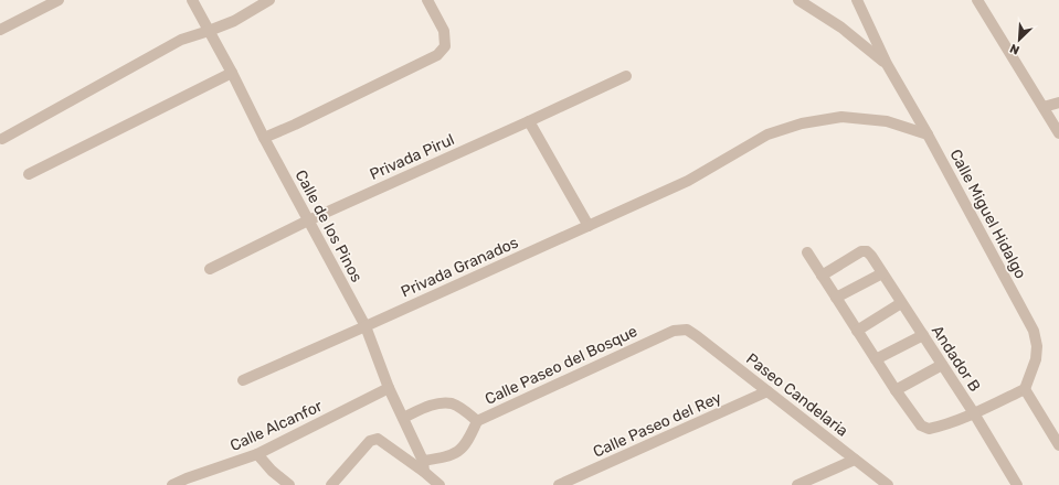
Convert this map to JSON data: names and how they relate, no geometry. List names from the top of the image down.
{
  "streets": {
    "street": [
      "Privada Pirul",
      "Calle Miguel Hidalgo",
      "Calle de los Pinos",
      "Privada Granados",
      "Andador B",
      "Calle Paseo del Bosque",
      "Paseo Candelaria",
      "Calle Paseo del Rey",
      "Calle Alcanfor"
    ]
  },
  "crossings": [
    ["Privada Pirul", "Calle de los Pinos"],
    ["Calle Miguel Hidalgo", "Privada Granados"],
    ["Calle de los Pinos", "Privada Granados"],
    ["Calle de los Pinos", "Calle Paseo del Bosque"],
    ["Calle de los Pinos", "Calle Alcanfor"],
    ["Calle Paseo del Bosque", "Paseo Candelaria"],
    ["Paseo Candelaria", "Calle Paseo del Rey"]
  ],
  "north": "bottom left"
}
